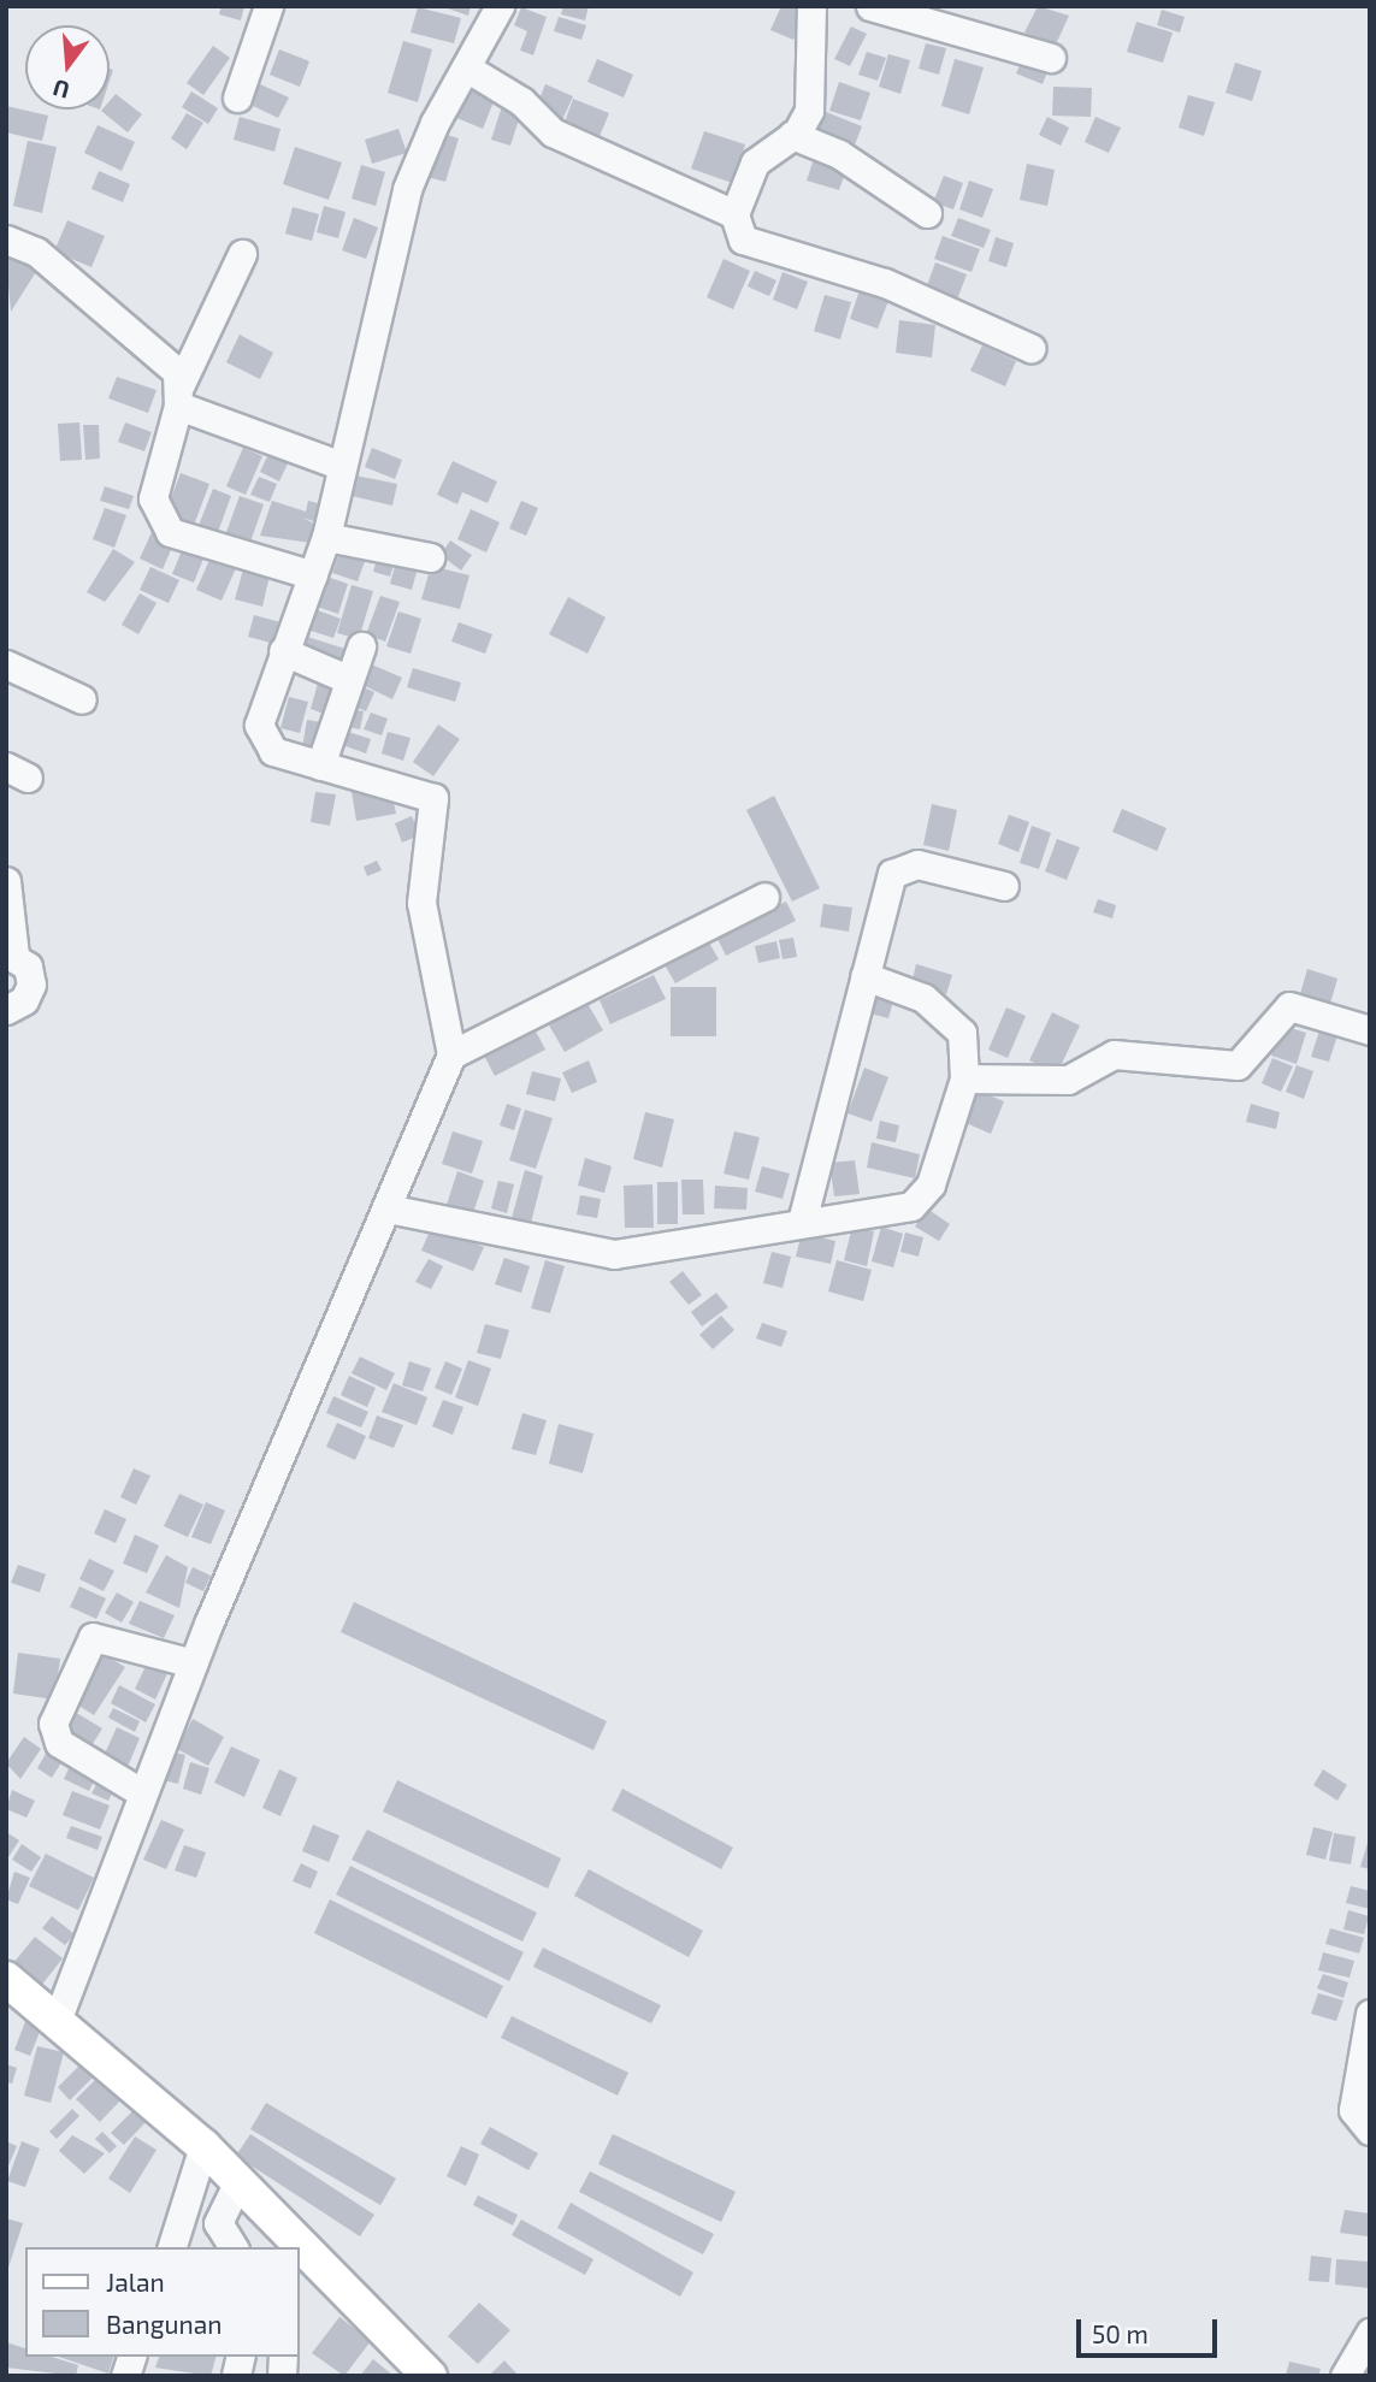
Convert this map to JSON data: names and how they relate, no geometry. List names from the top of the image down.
{
  "legend": ["Jalan", "Bangunan"],
  "scale_bar": "50 m",
  "north": "bottom"
}
